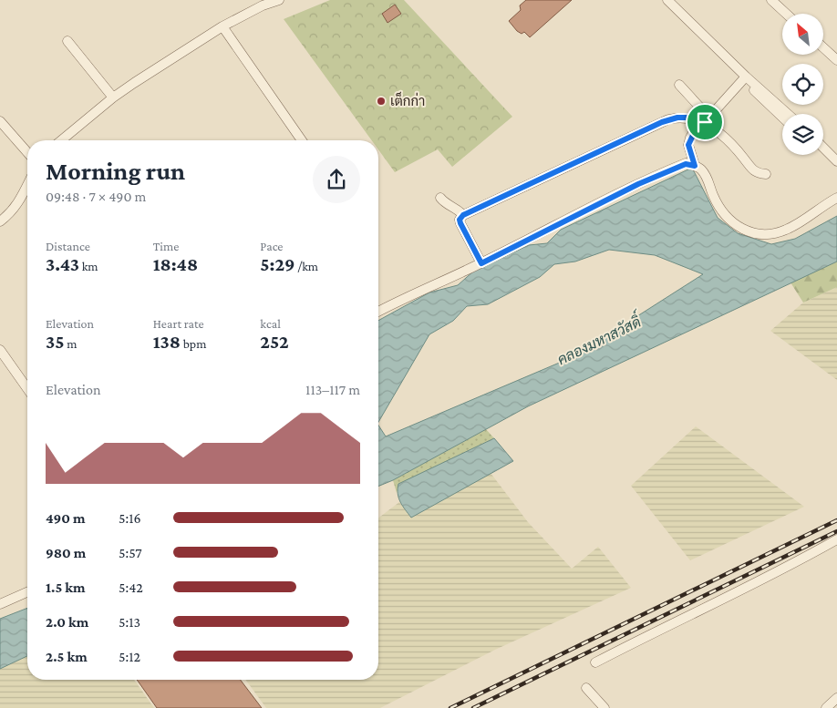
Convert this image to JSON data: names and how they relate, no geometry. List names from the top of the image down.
{
  "water": ["คลองมหาสวัสดิ์"],
  "places": ["เต็กก่า"],
  "north": "top left",
  "page": {
    "heading": ["Morning run", "09:48 · 7 × 490 m"],
    "stats": [
      ["Distance", "3.43 km"],
      ["Time", "18:48"],
      ["Pace", "5:29 /km"],
      ["Elevation", "35 m"],
      ["Heart rate", "138 bpm"],
      ["kcal", "252"]
    ],
    "chart": ["Elevation", "113–117 m"],
    "list": [
      {
        "name": "490 m",
        "note": "5:16"
      },
      {
        "name": "980 m",
        "note": "5:57"
      },
      {
        "name": "1.5 km",
        "note": "5:42"
      },
      {
        "name": "2.0 km",
        "note": "5:13"
      },
      {
        "name": "2.5 km",
        "note": "5:12"
      }
    ]
  }
}
